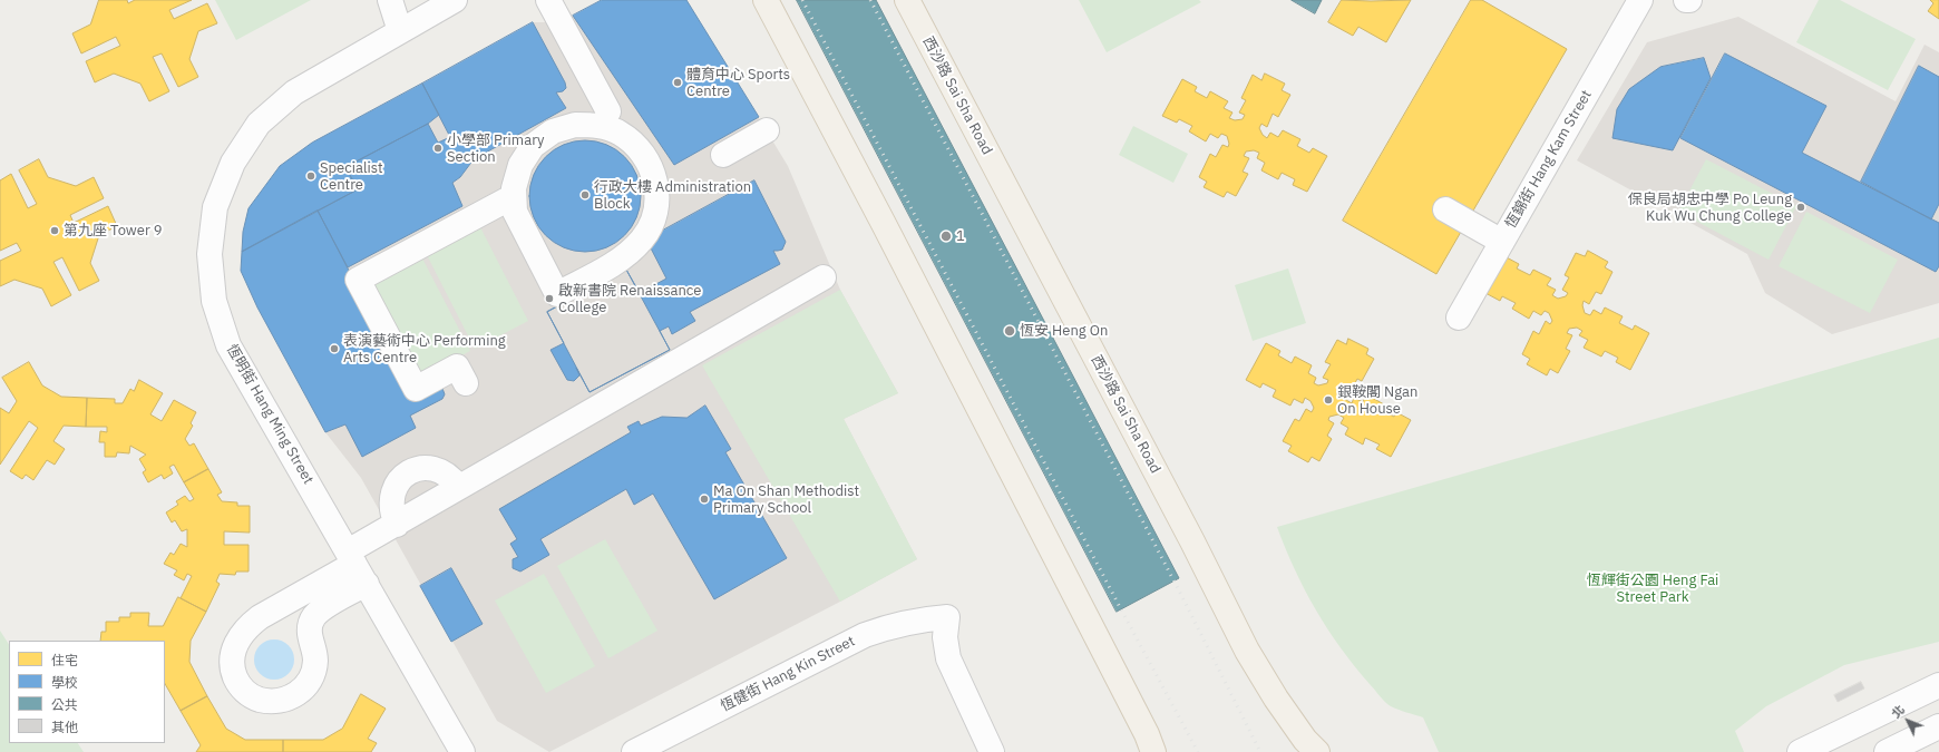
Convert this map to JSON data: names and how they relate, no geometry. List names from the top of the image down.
{
  "streets": {
    "main road": ["西沙路 Sai Sha Road"],
    "street": ["恆錦街 Hang Kam Street", "恆明街 Hang Ming Street", "恆健街 Hang Kin Street"]
  },
  "parks": ["恆輝街公園 Heng Fai Street Park"],
  "places": [
    "體育中心 Sports Centre",
    "小學部 Primary Section",
    "Specialist Centre",
    "行政大樓 Administration Block",
    "保良局胡忠中學 Po Leung Kuk Wu Chung College",
    "第九座 Tower 9",
    "1",
    "啟新書院 Renaissance College",
    "恆安 Heng On",
    "表演藝術中心 Performing Arts Centre",
    "銀鞍閣 Ngan On House",
    "Ma On Shan Methodist Primary School"
  ],
  "legend": [
    "住宅",
    "學校",
    "公共",
    "其他"
  ],
  "north": "top left"
}
